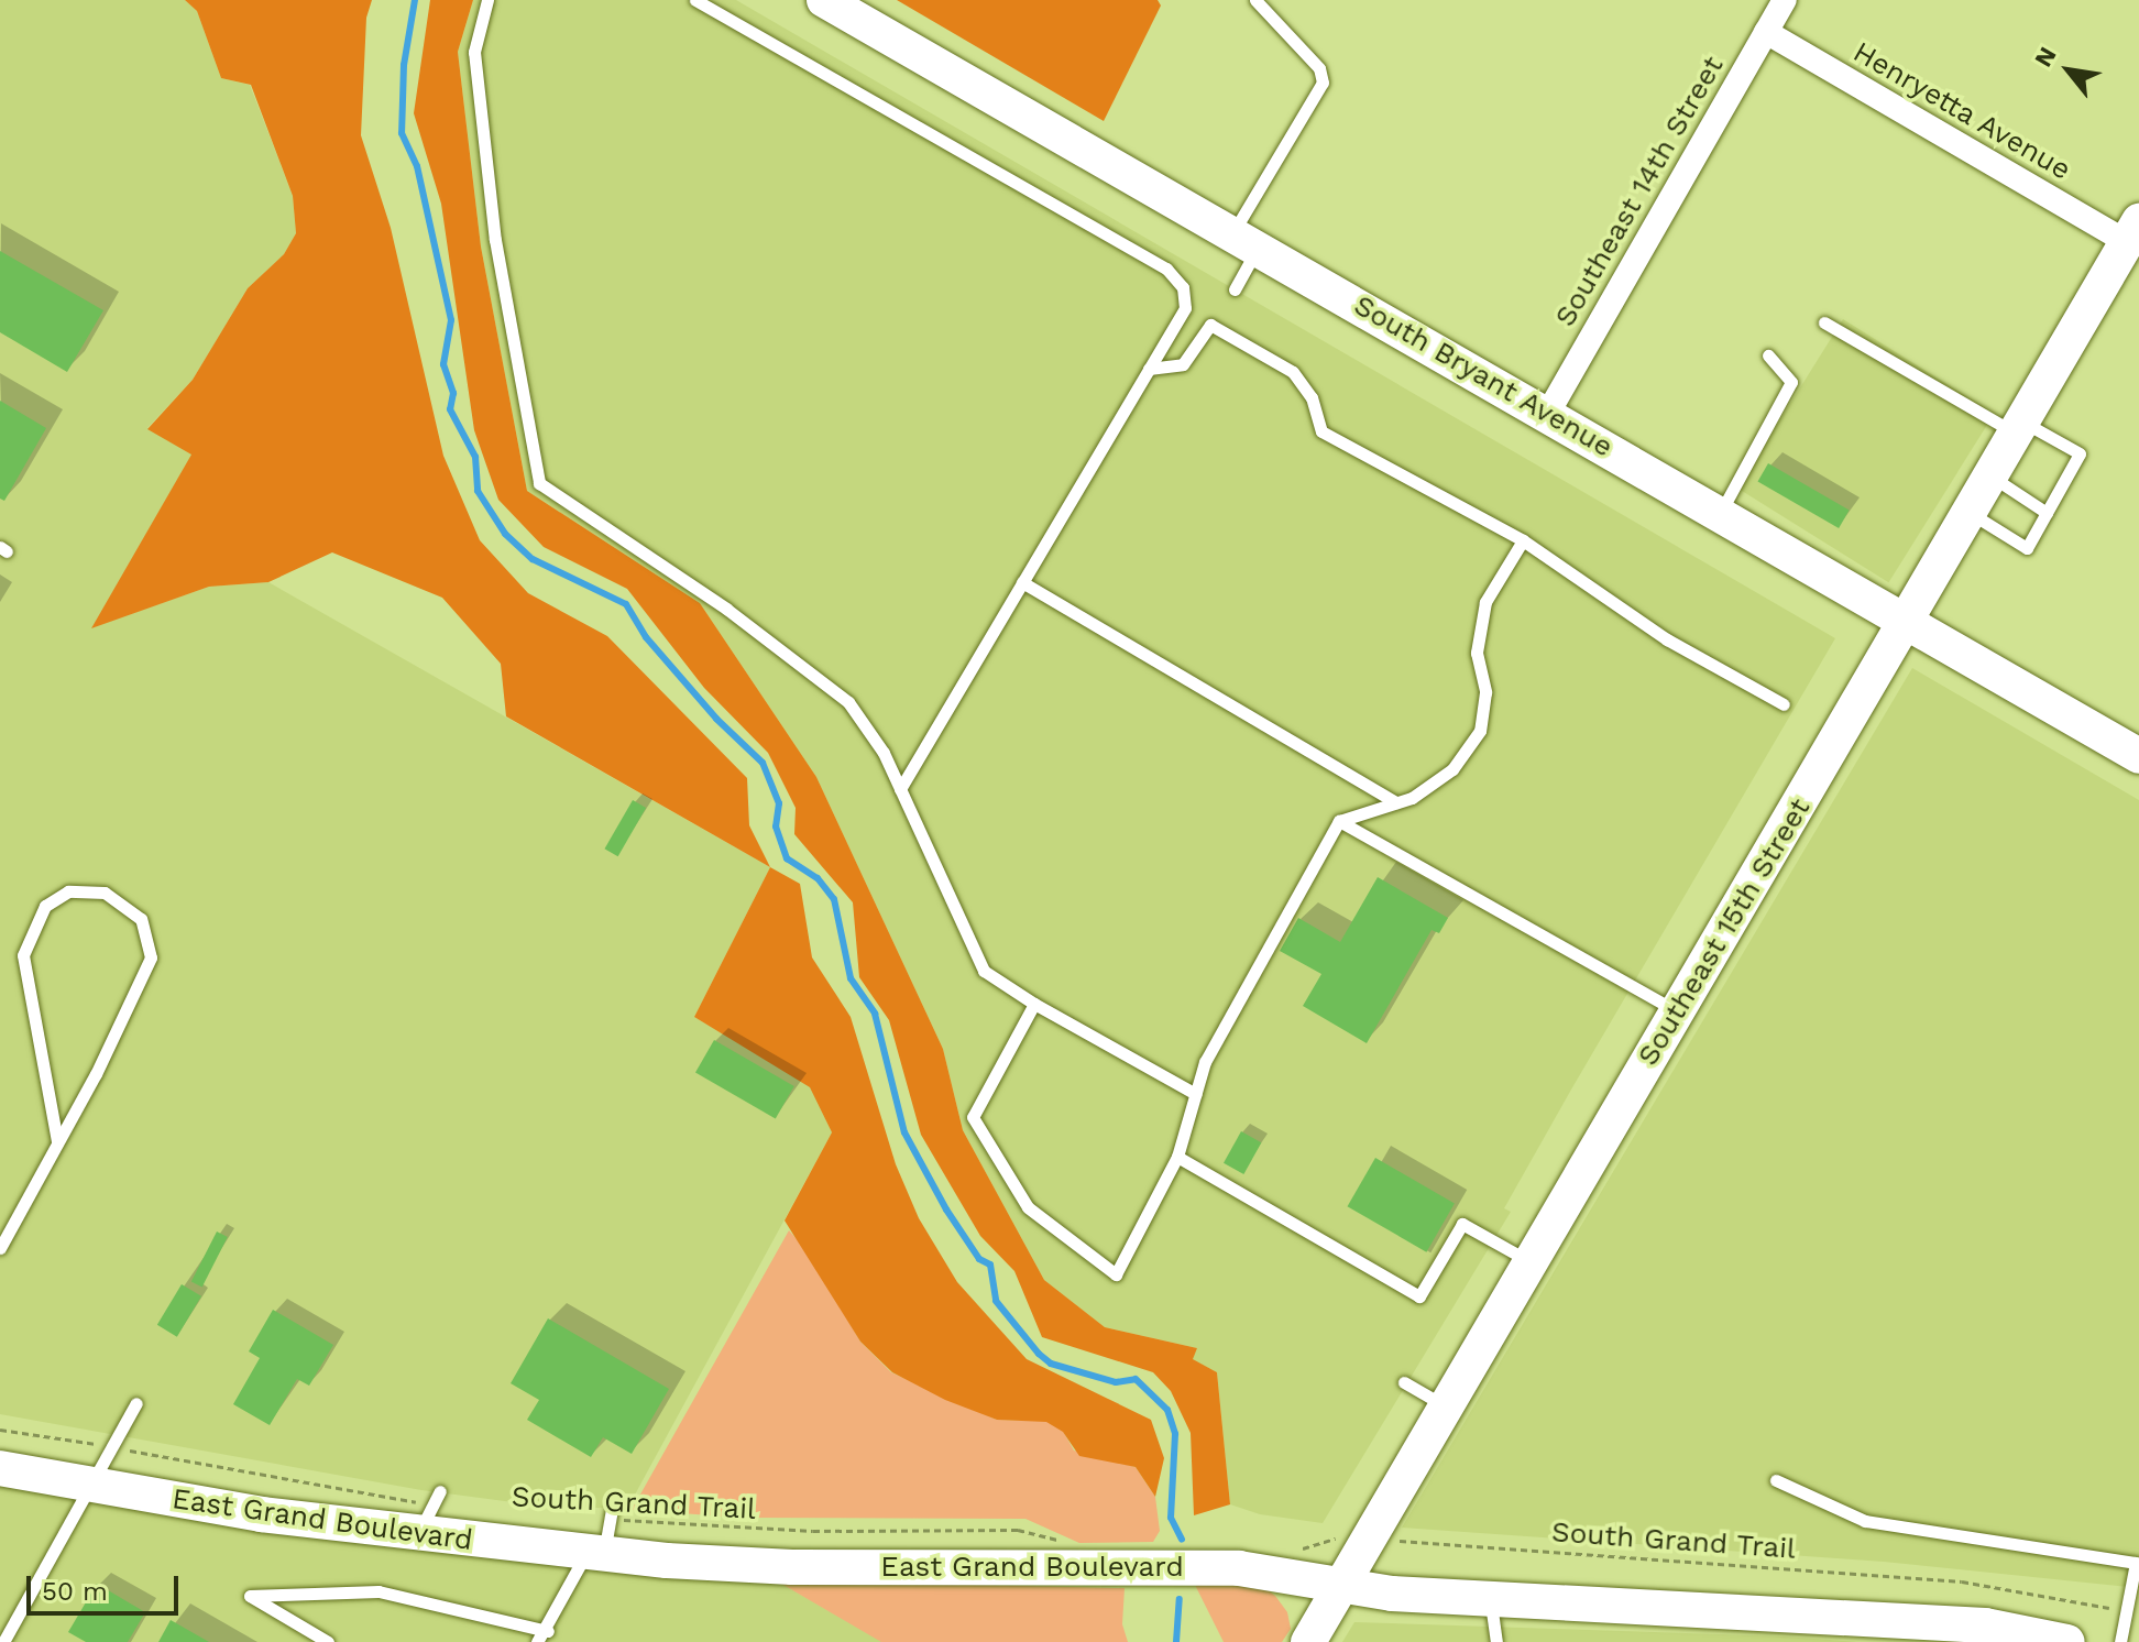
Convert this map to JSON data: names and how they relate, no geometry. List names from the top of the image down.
{
  "streets": {
    "street": [
      "Henryetta Avenue",
      "Southeast 14th Street",
      "South Bryant Avenue",
      "Southeast 15th Street",
      "East Grand Boulevard"
    ],
    "path": ["South Grand Trail"]
  },
  "crossings": [
    ["Henryetta Avenue", "Southeast 14th Street"],
    ["Henryetta Avenue", "Southeast 15th Street"],
    ["Southeast 14th Street", "South Bryant Avenue"],
    ["South Bryant Avenue", "Southeast 15th Street"],
    ["Southeast 15th Street", "South Grand Trail"],
    ["Southeast 15th Street", "East Grand Boulevard"]
  ],
  "scale_bar": "50 m",
  "north": "top left"
}
